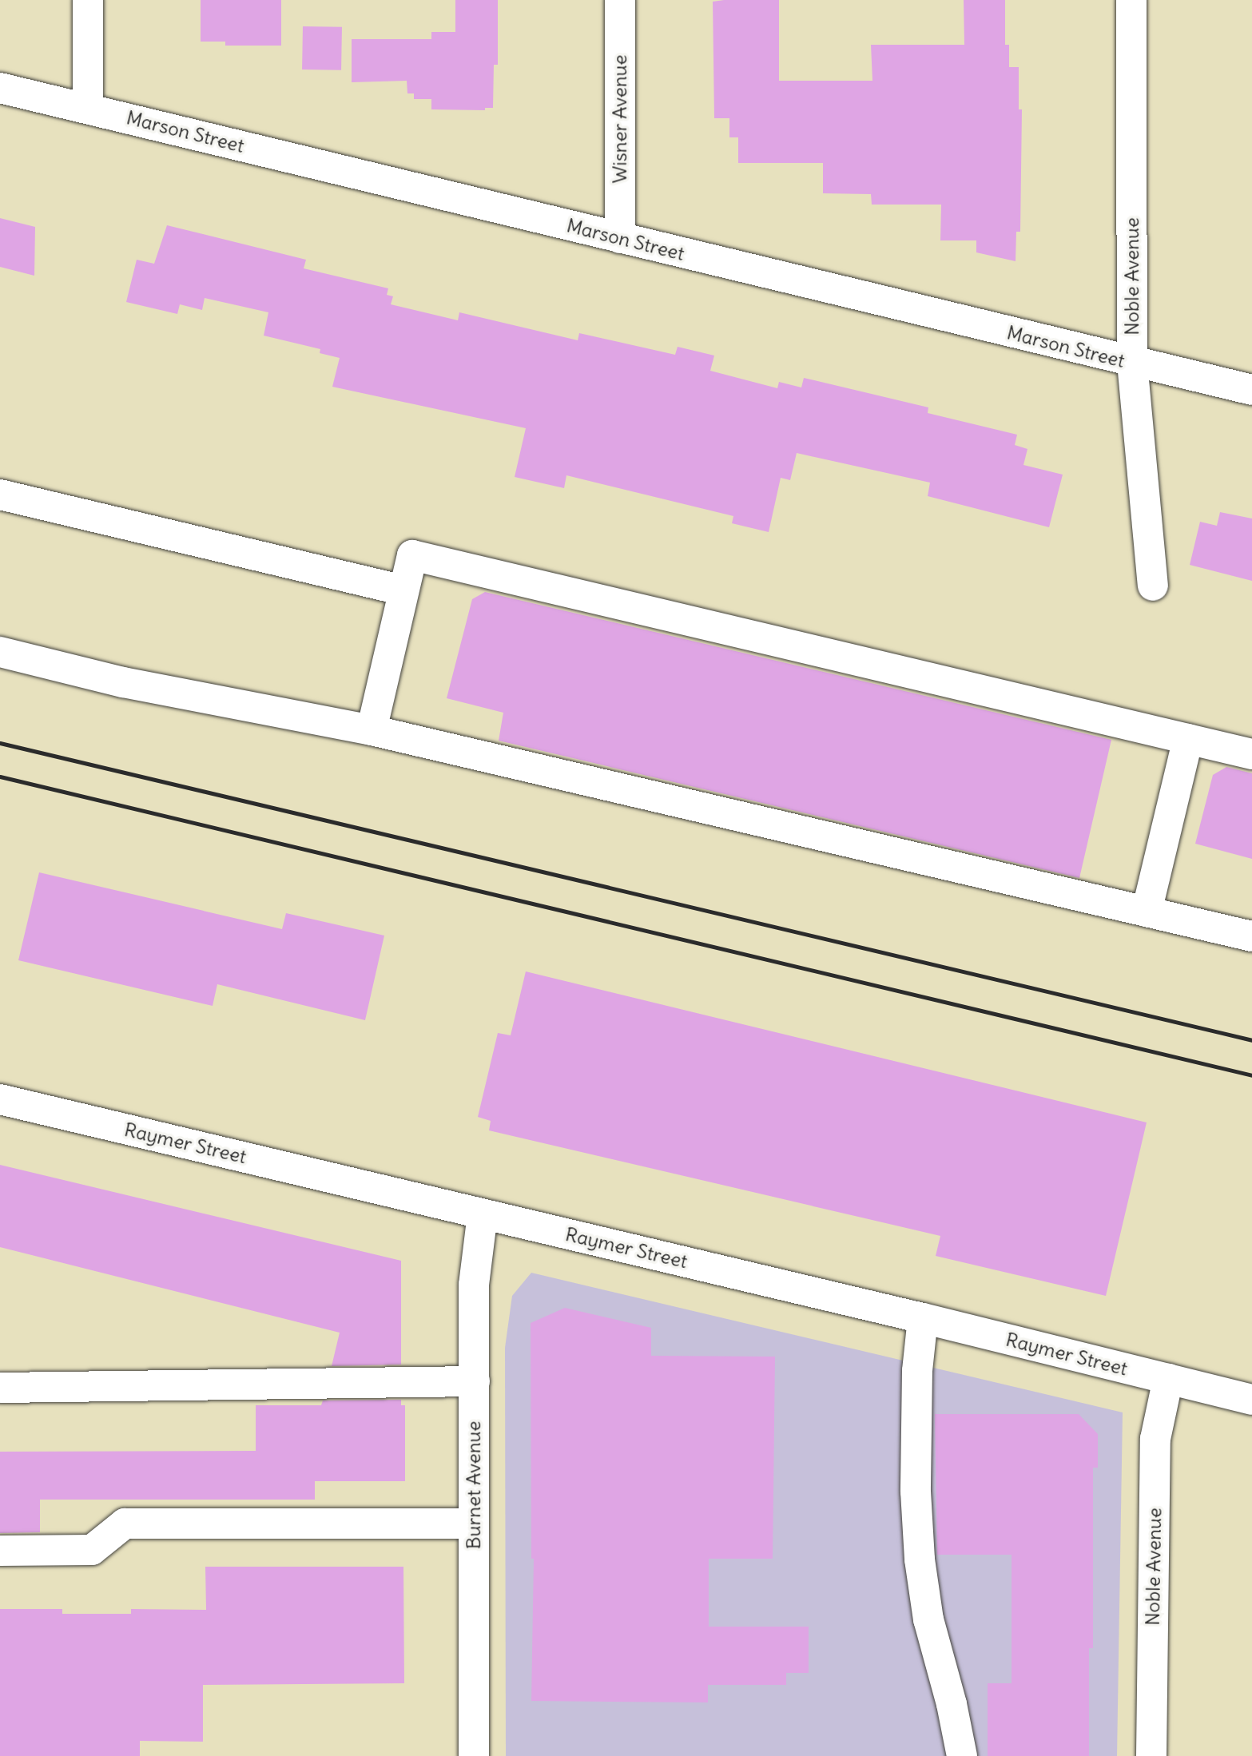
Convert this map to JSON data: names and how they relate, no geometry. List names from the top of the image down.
{
  "streets": {
    "street": [
      "Wisner Avenue",
      "Marson Street",
      "Noble Avenue",
      "Raymer Street",
      "Burnet Avenue"
    ]
  },
  "crossings": [
    ["Wisner Avenue", "Marson Street"],
    ["Marson Street", "Noble Avenue"],
    ["Noble Avenue", "Raymer Street"],
    ["Raymer Street", "Burnet Avenue"]
  ]
}
